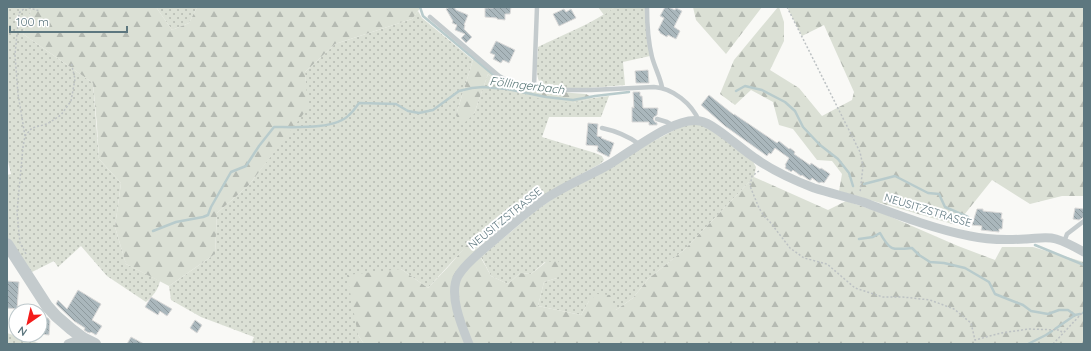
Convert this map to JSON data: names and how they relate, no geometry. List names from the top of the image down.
{
  "streets": {
    "street": ["NEUSITZSTRASSE"]
  },
  "water": ["Föllingerbach"],
  "scale_bar": "100 m",
  "north": "bottom left"
}
